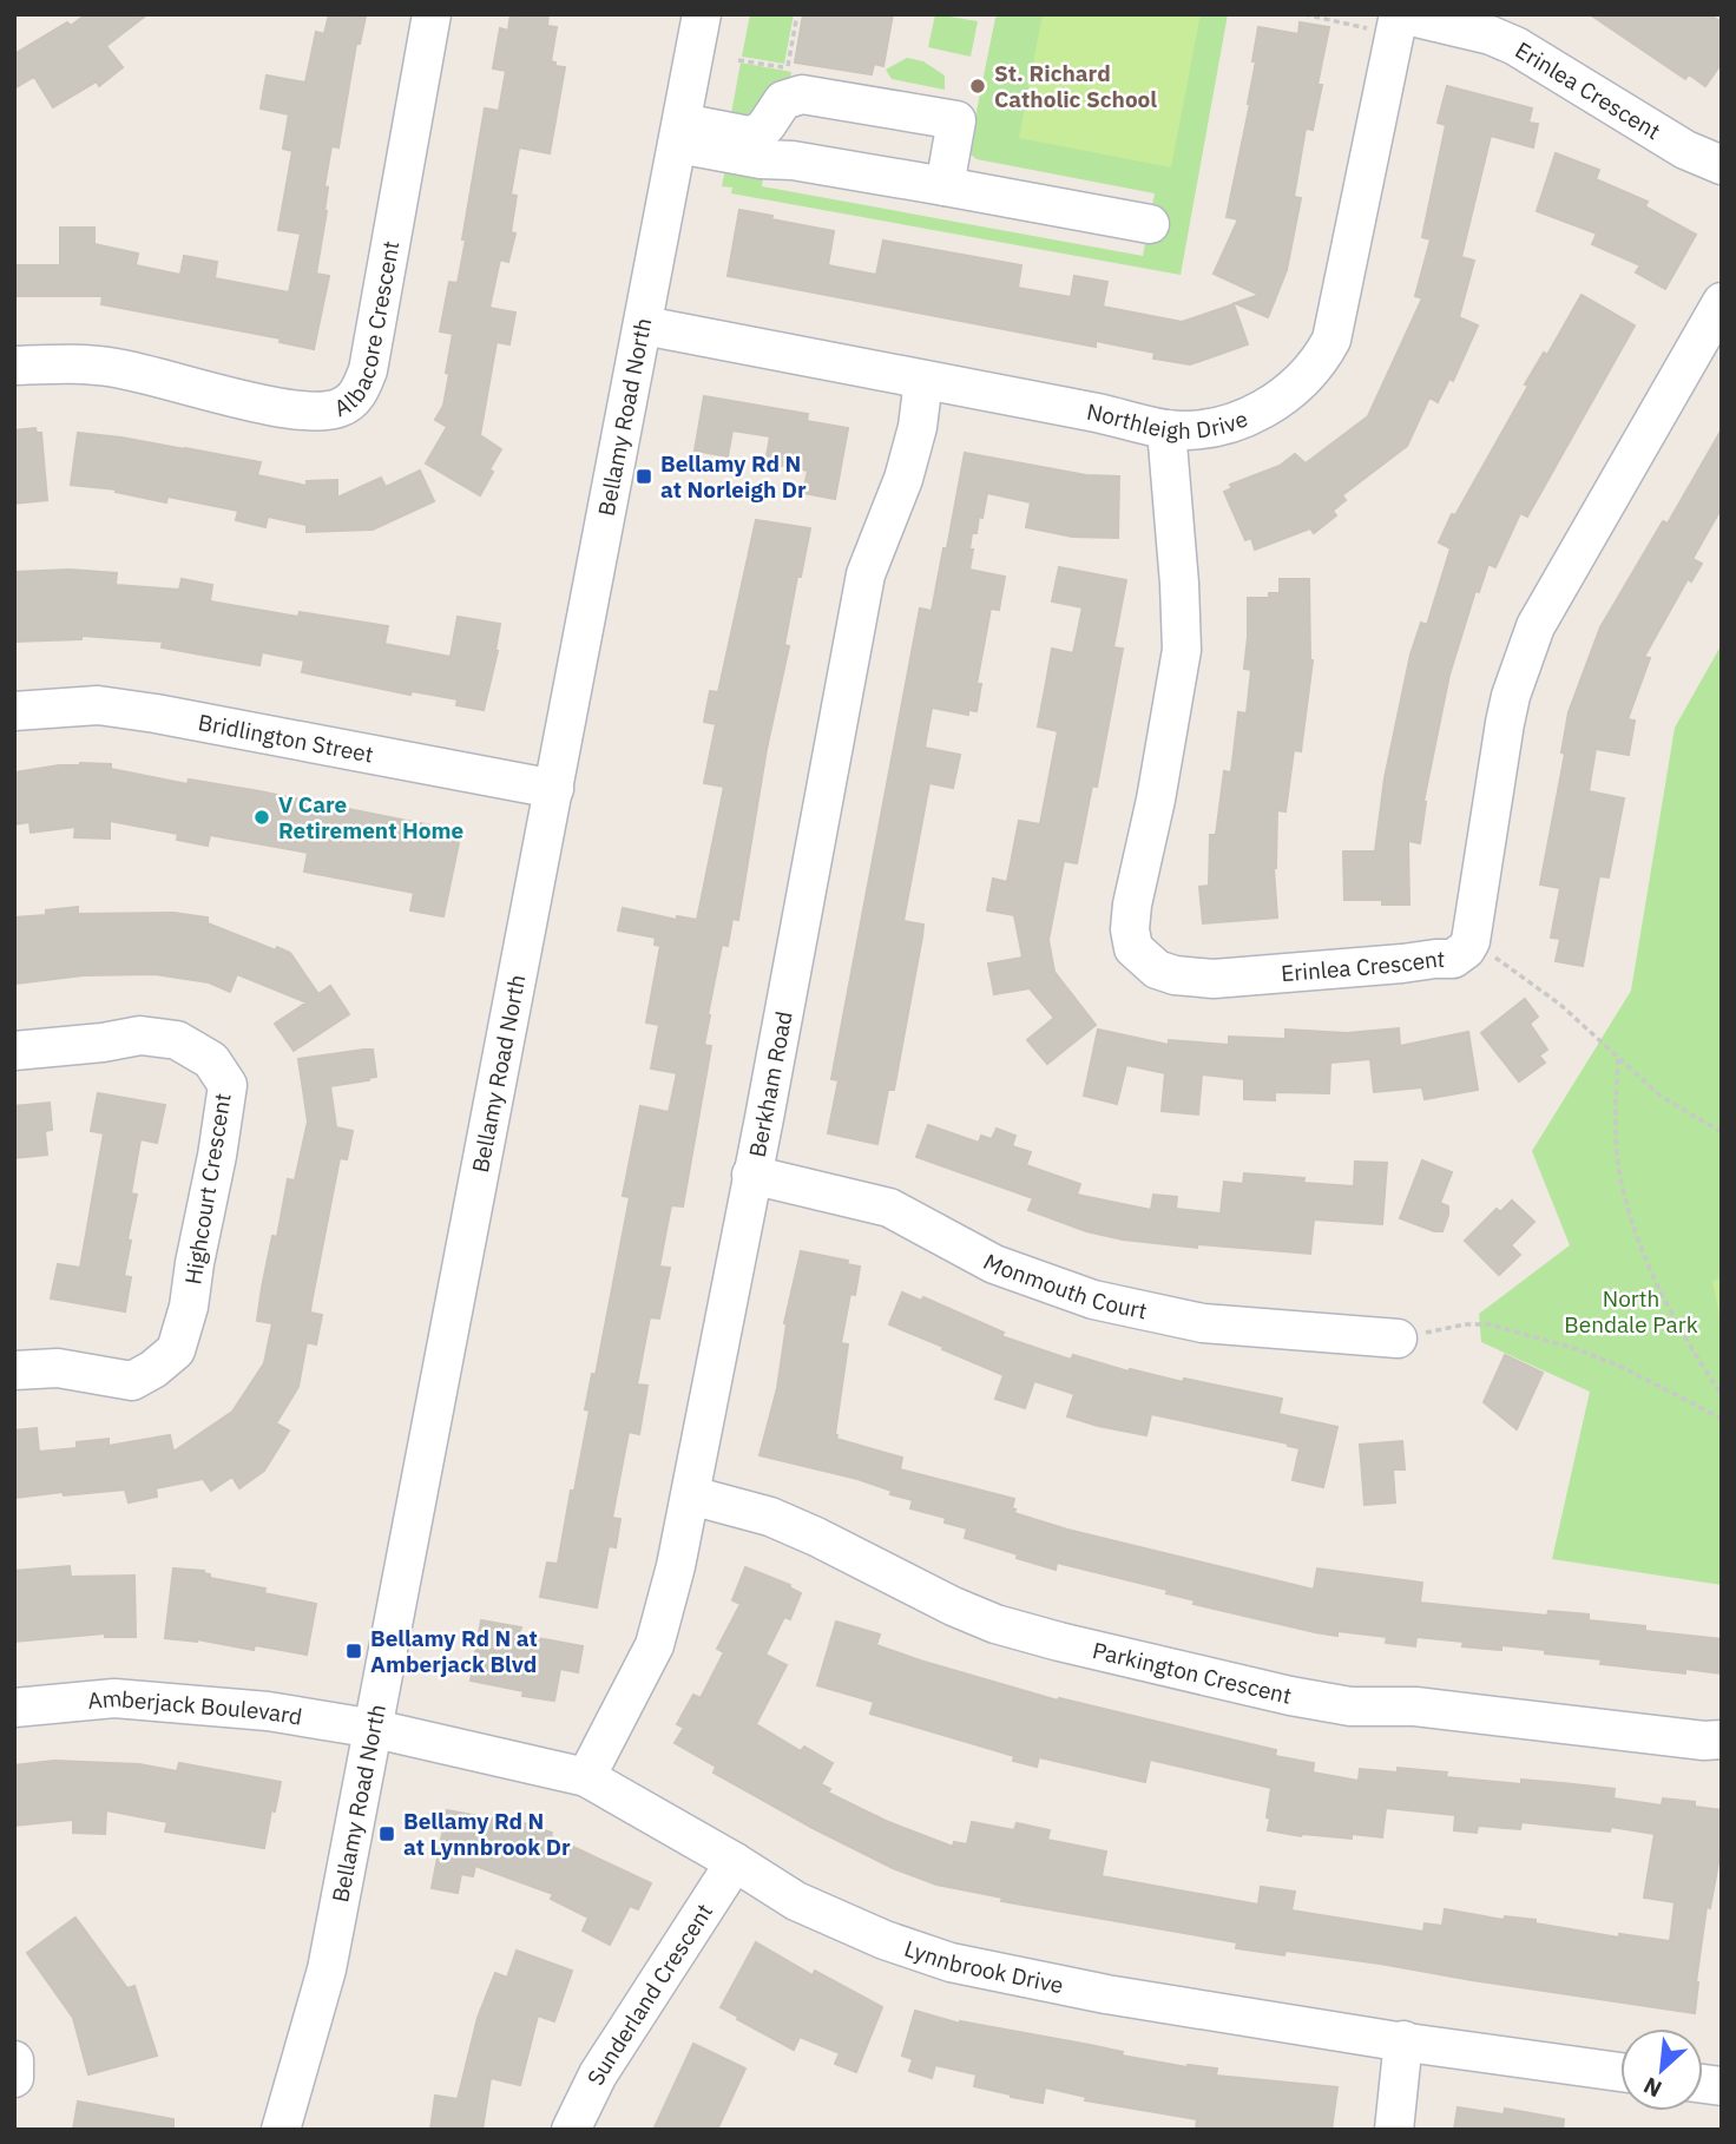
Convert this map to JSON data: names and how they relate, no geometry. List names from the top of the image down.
{
  "streets": {
    "street": [
      "Erinlea Crescent",
      "Albacore Crescent",
      "Northleigh Drive",
      "Bellamy Road North",
      "Bridlington Street",
      "Berkham Road",
      "Highcourt Crescent",
      "Monmouth Court",
      "Parkington Crescent",
      "Amberjack Boulevard",
      "Lynnbrook Drive",
      "Sunderland Crescent"
    ]
  },
  "crossings": [
    ["Erinlea Crescent", "Northleigh Drive"],
    ["Northleigh Drive", "Bellamy Road North"],
    ["Northleigh Drive", "Berkham Road"],
    ["Bellamy Road North", "Bridlington Street"],
    ["Bellamy Road North", "Amberjack Boulevard"],
    ["Bellamy Road North", "Lynnbrook Drive"],
    ["Berkham Road", "Monmouth Court"],
    ["Berkham Road", "Parkington Crescent"],
    ["Berkham Road", "Lynnbrook Drive"],
    ["Amberjack Boulevard", "Lynnbrook Drive"],
    ["Lynnbrook Drive", "Sunderland Crescent"]
  ],
  "parks": ["North Bendale Park"],
  "places": {
    "other": ["St. Richard Catholic School", "V Care Retirement Home"],
    "transit": ["Bellamy Rd N at Norleigh Dr", "Bellamy Rd N at Amberjack Blvd", "Bellamy Rd N at Lynnbrook Dr"]
  },
  "north": "bottom left"
}
